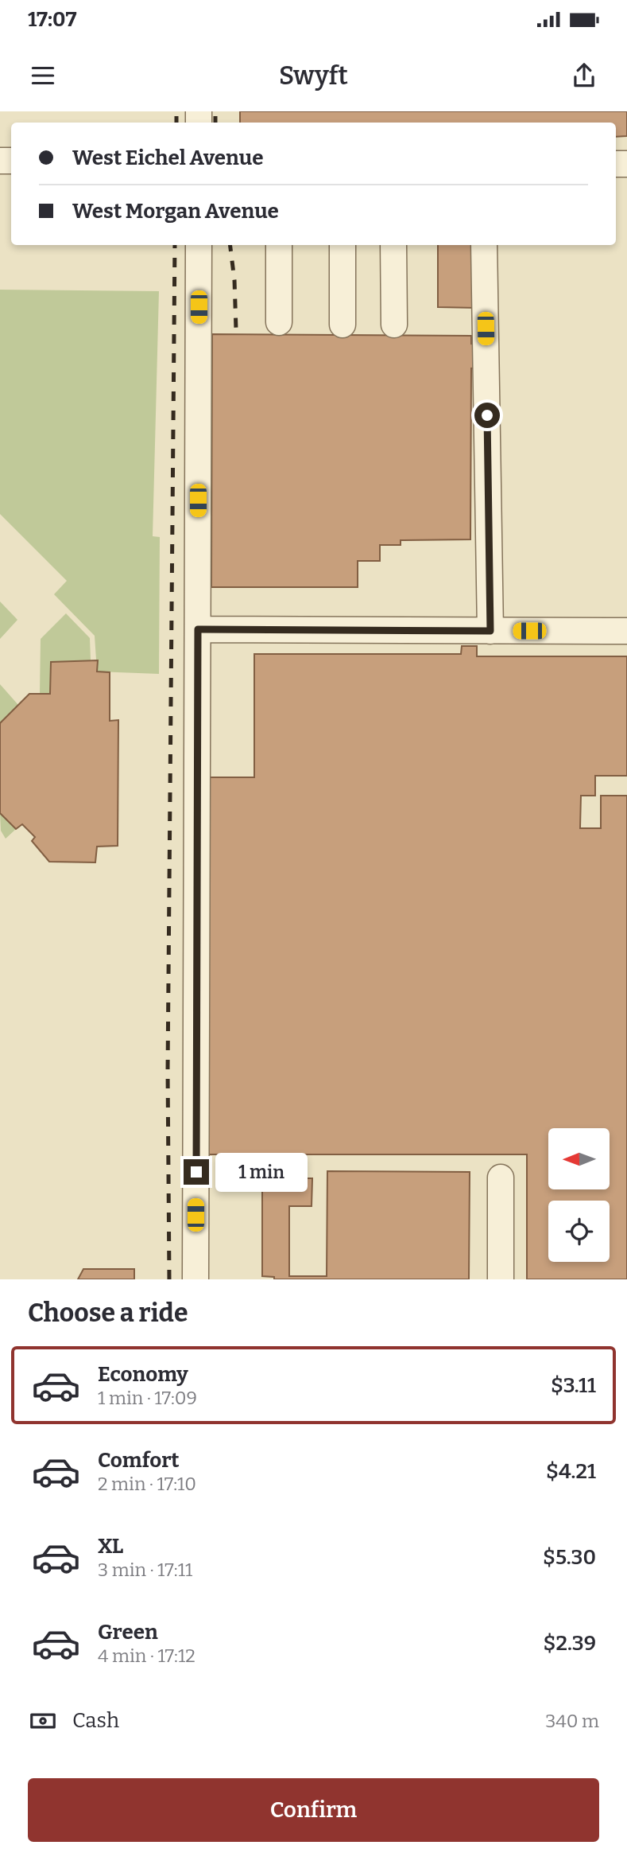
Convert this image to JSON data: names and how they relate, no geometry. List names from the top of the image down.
{
  "north": "left",
  "page": {
    "status": "17:07",
    "header": "Swyft",
    "banner": ["West Eichel Avenue", "West Morgan Avenue"],
    "bubble": "1 min",
    "heading": "Choose a ride",
    "list": [
      {
        "name": "Economy",
        "note": "1 min · 17:09",
        "value": "$3.11"
      },
      {
        "name": "Comfort",
        "note": "2 min · 17:10",
        "value": "$4.21"
      },
      {
        "name": "XL",
        "note": "3 min · 17:11",
        "value": "$5.30"
      },
      {
        "name": "Green",
        "note": "4 min · 17:12",
        "value": "$2.39"
      }
    ],
    "pay": ["Cash", "340 m"],
    "buttons": "Confirm"
  }
}
